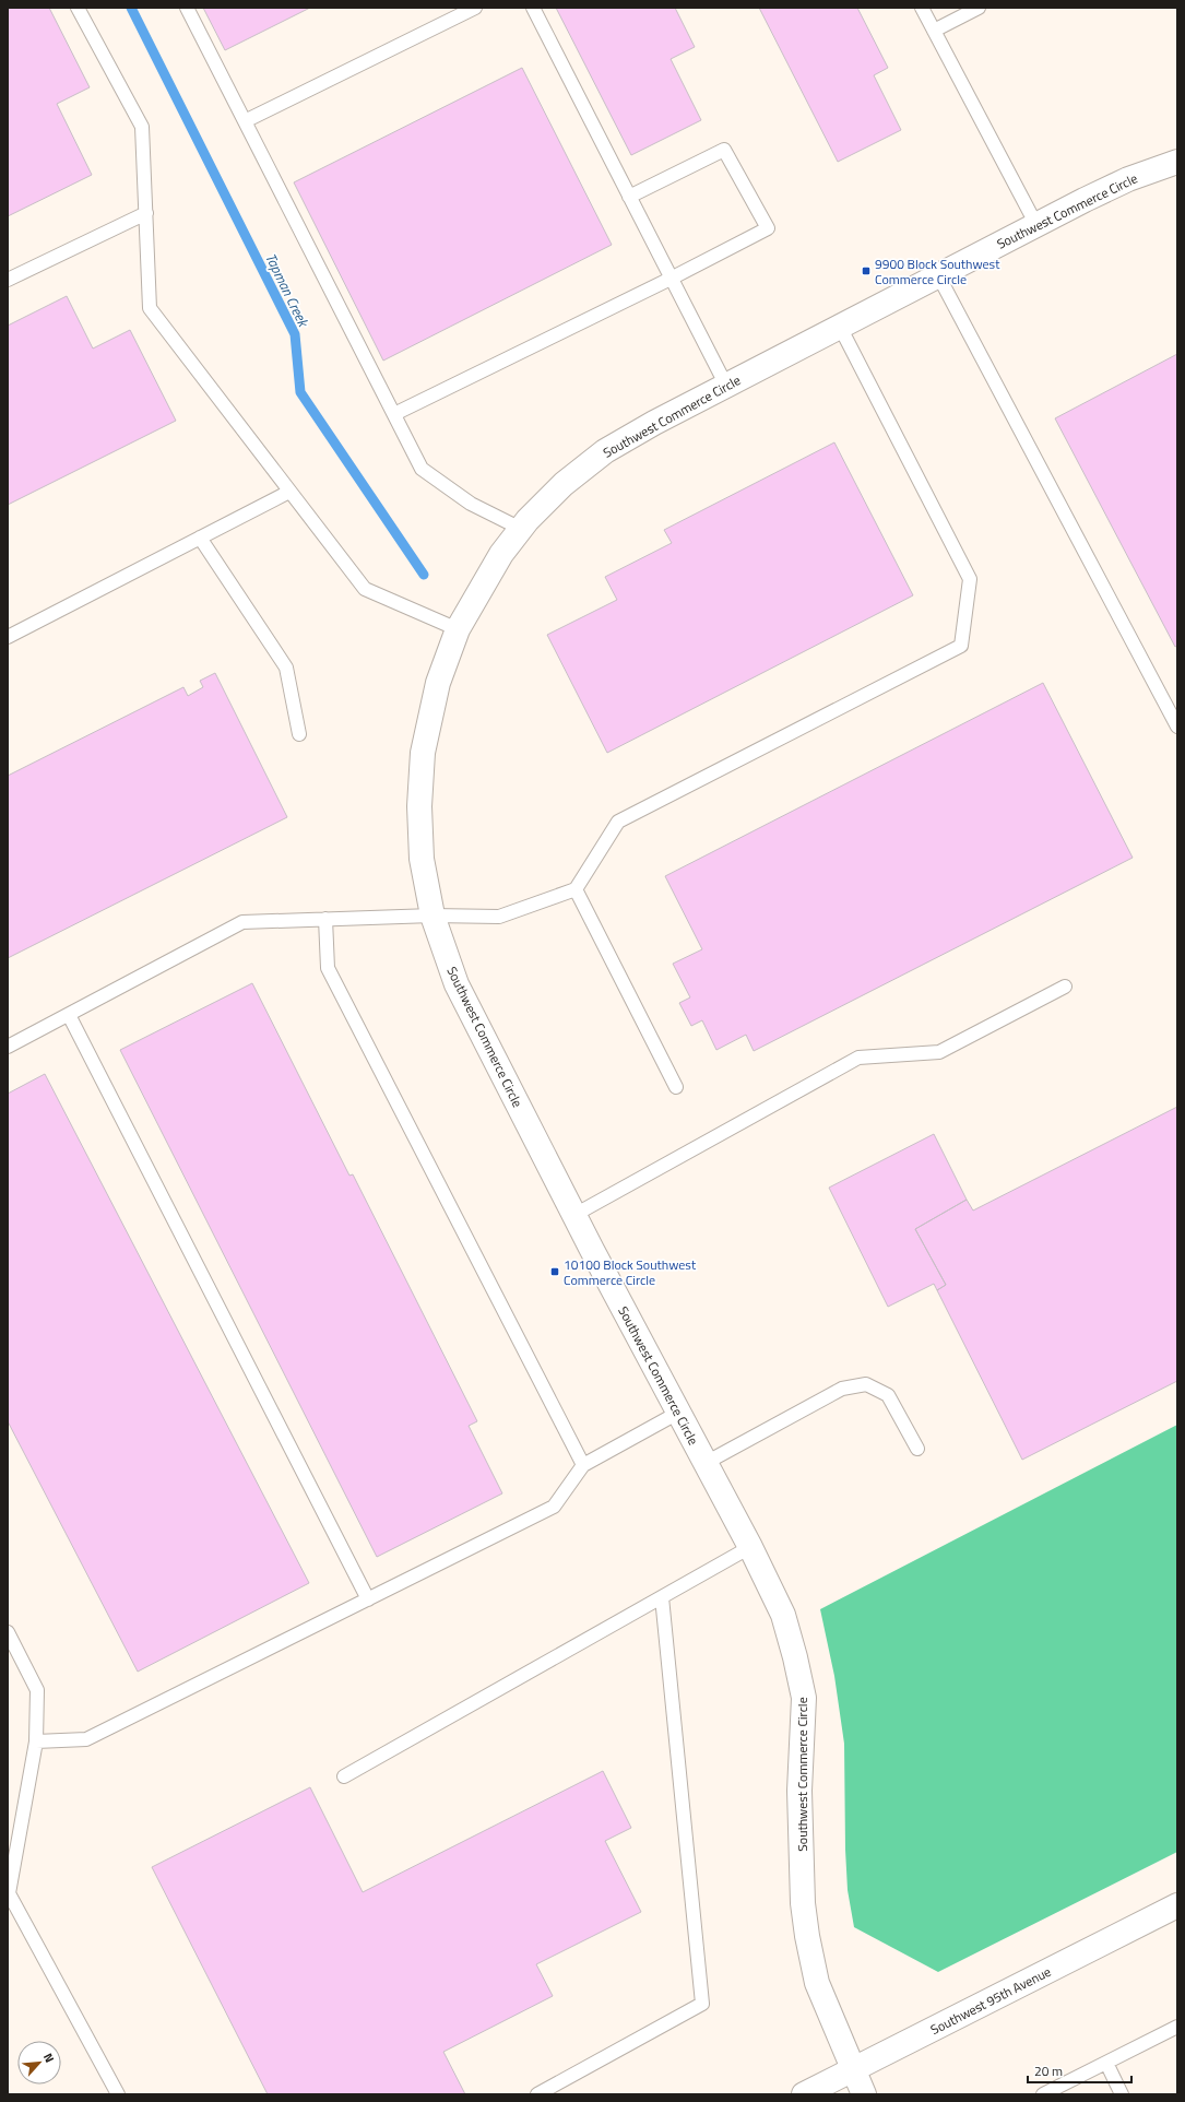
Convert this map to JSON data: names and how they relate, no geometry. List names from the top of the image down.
{
  "streets": {
    "street": ["Southwest Commerce Circle", "Southwest 95th Avenue"]
  },
  "crossings": [
    ["Southwest Commerce Circle", "Southwest 95th Avenue"]
  ],
  "water": ["Tapman Creek"],
  "places": {
    "transit": ["9900 Block Southwest Commerce Circle", "10100 Block Southwest Commerce Circle"]
  },
  "scale_bar": "20 m",
  "north": "top right"
}
